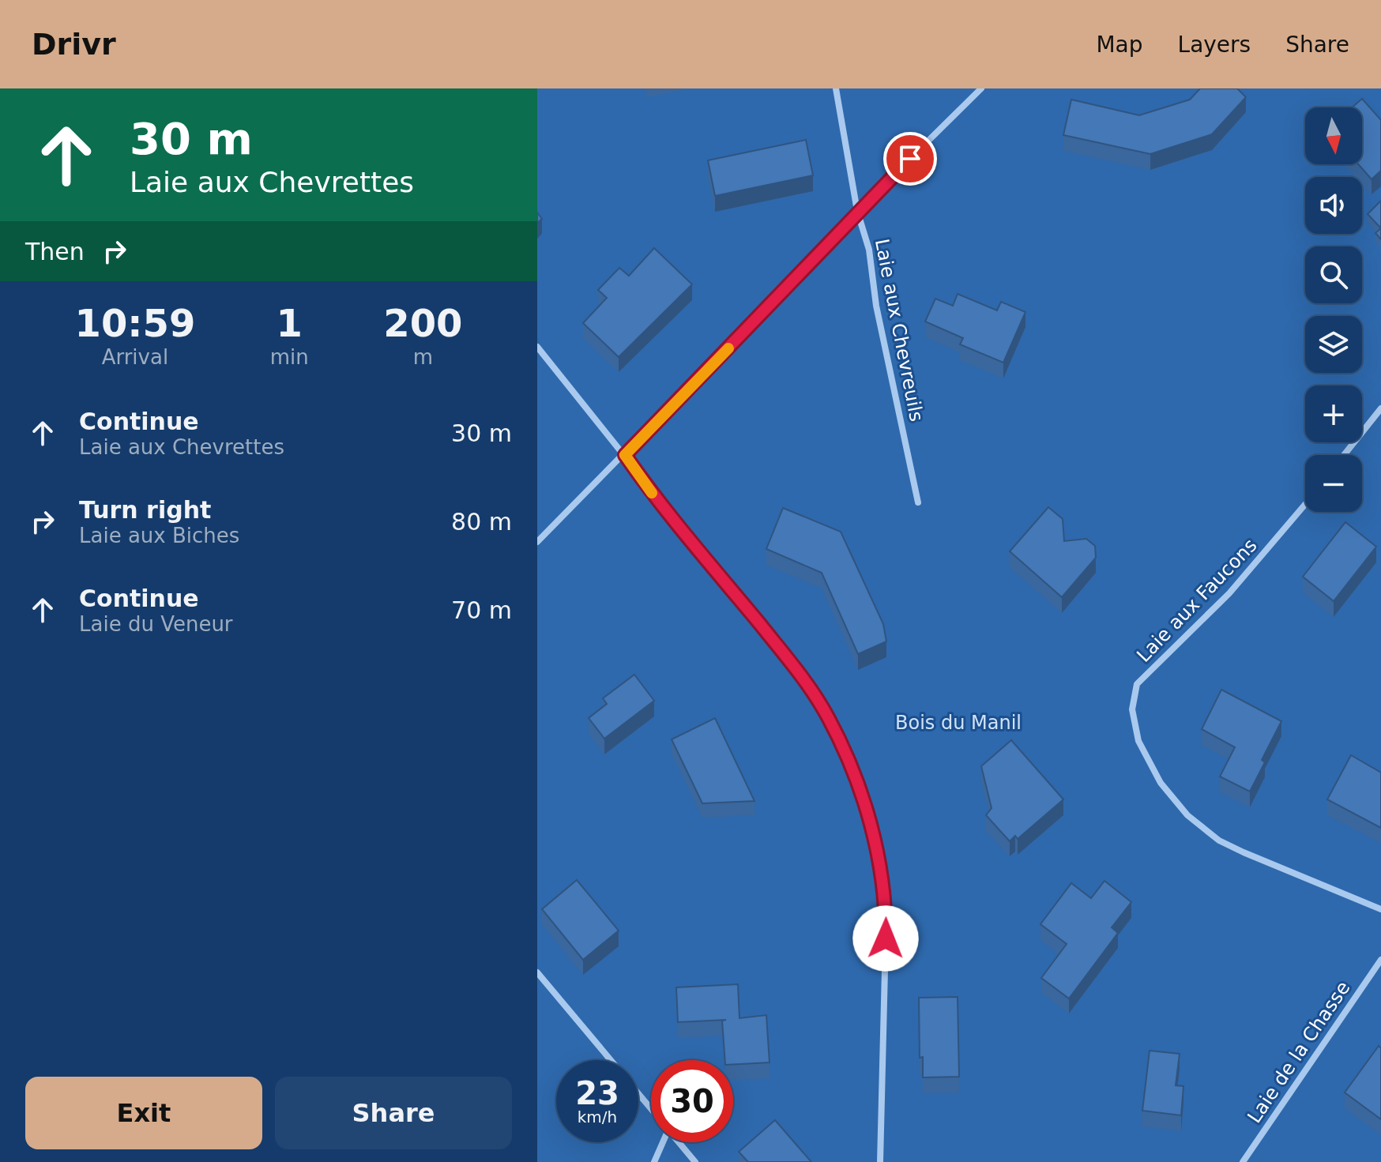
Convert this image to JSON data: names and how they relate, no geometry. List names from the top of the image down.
{
  "streets": {
    "street": ["Laie aux Chevreuils", "Laie aux Faucons", "Laie de la Chasse"]
  },
  "parks": ["Bois du Manil"],
  "north": "bottom",
  "page": {
    "header": "Drivr",
    "nav": ["Map", "Layers", "Share"],
    "turn": ["30 m", "Laie aux Chevrettes"],
    "map_buttons": ["+", "−"],
    "then": "Then",
    "eta": [
      "10:59",
      "Arrival",
      "1",
      "min",
      "200",
      "m"
    ],
    "list": [
      {
        "name": "Continue",
        "note": "Laie aux Chevrettes",
        "value": "30 m"
      },
      {
        "name": "Turn right",
        "note": "Laie aux Biches",
        "value": "80 m"
      },
      {
        "name": "Continue",
        "note": "Laie du Veneur",
        "value": "70 m"
      }
    ],
    "speed": "23 km/h",
    "limit": "30",
    "buttons": ["Exit", "Share"]
  }
}
